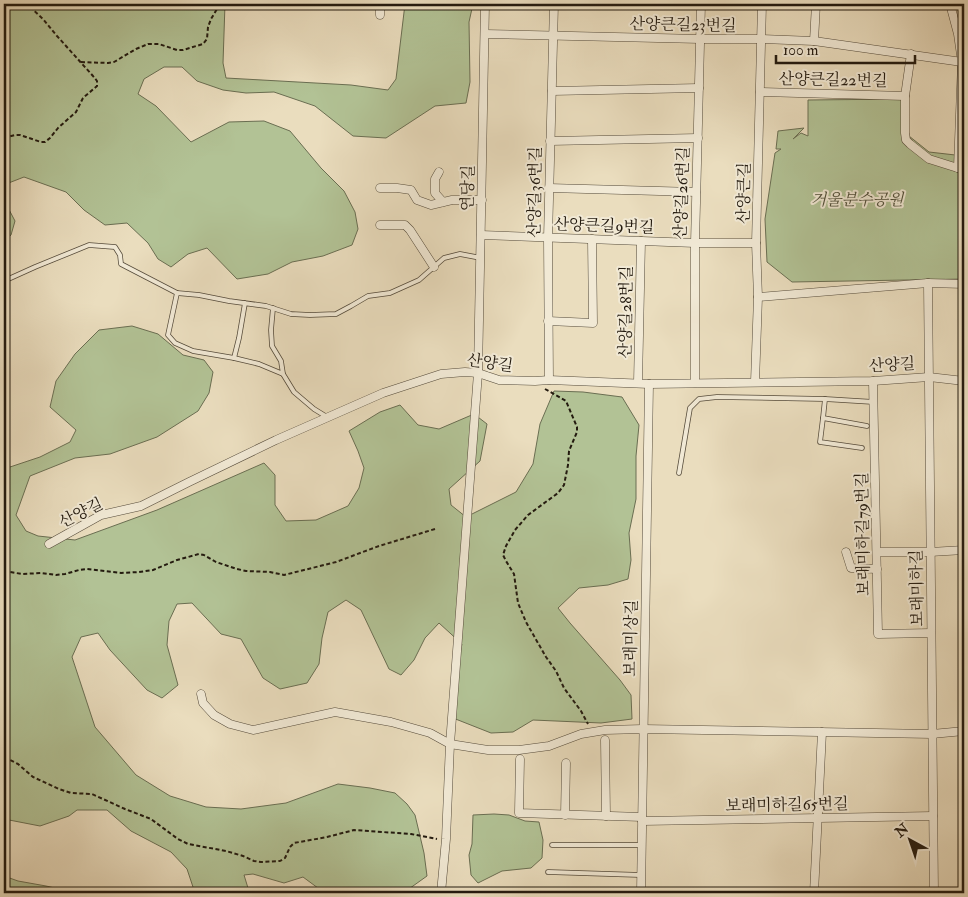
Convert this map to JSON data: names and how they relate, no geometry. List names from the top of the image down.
{
  "streets": {
    "street": [
      "산양큰길23번길",
      "산양큰길22번길",
      "연당길",
      "산양길36번길",
      "산양길26번길",
      "산양큰길",
      "산양큰길9번길",
      "산양길28번길",
      "산양길",
      "보래미하길79번길",
      "보래미하길",
      "보래미상길",
      "보래미하길65번길"
    ]
  },
  "crossings": [
    ["산양큰길23번길", "산양큰길22번길"],
    ["산양큰길23번길", "연당길"],
    ["산양큰길23번길", "산양길36번길"],
    ["산양큰길23번길", "산양길26번길"],
    ["산양큰길23번길", "산양큰길"],
    ["산양큰길22번길", "산양큰길"],
    ["연당길", "산양큰길9번길"],
    ["연당길", "산양길"],
    ["산양길36번길", "산양큰길9번길"],
    ["산양길36번길", "산양길"],
    ["산양길26번길", "산양큰길9번길"],
    ["산양길26번길", "산양길"],
    ["산양큰길", "산양큰길9번길"],
    ["산양큰길", "산양길"],
    ["산양큰길9번길", "산양길28번길"],
    ["산양길28번길", "산양길"],
    ["산양길", "보래미하길79번길"],
    ["산양길", "보래미하길"],
    ["산양길", "보래미상길"],
    ["보래미하길79번길", "보래미하길"],
    ["보래미하길", "보래미하길65번길"],
    ["보래미상길", "보래미하길65번길"]
  ],
  "parks": ["거울분수공원"],
  "scale_bar": "100 m",
  "north": "top left"
}
